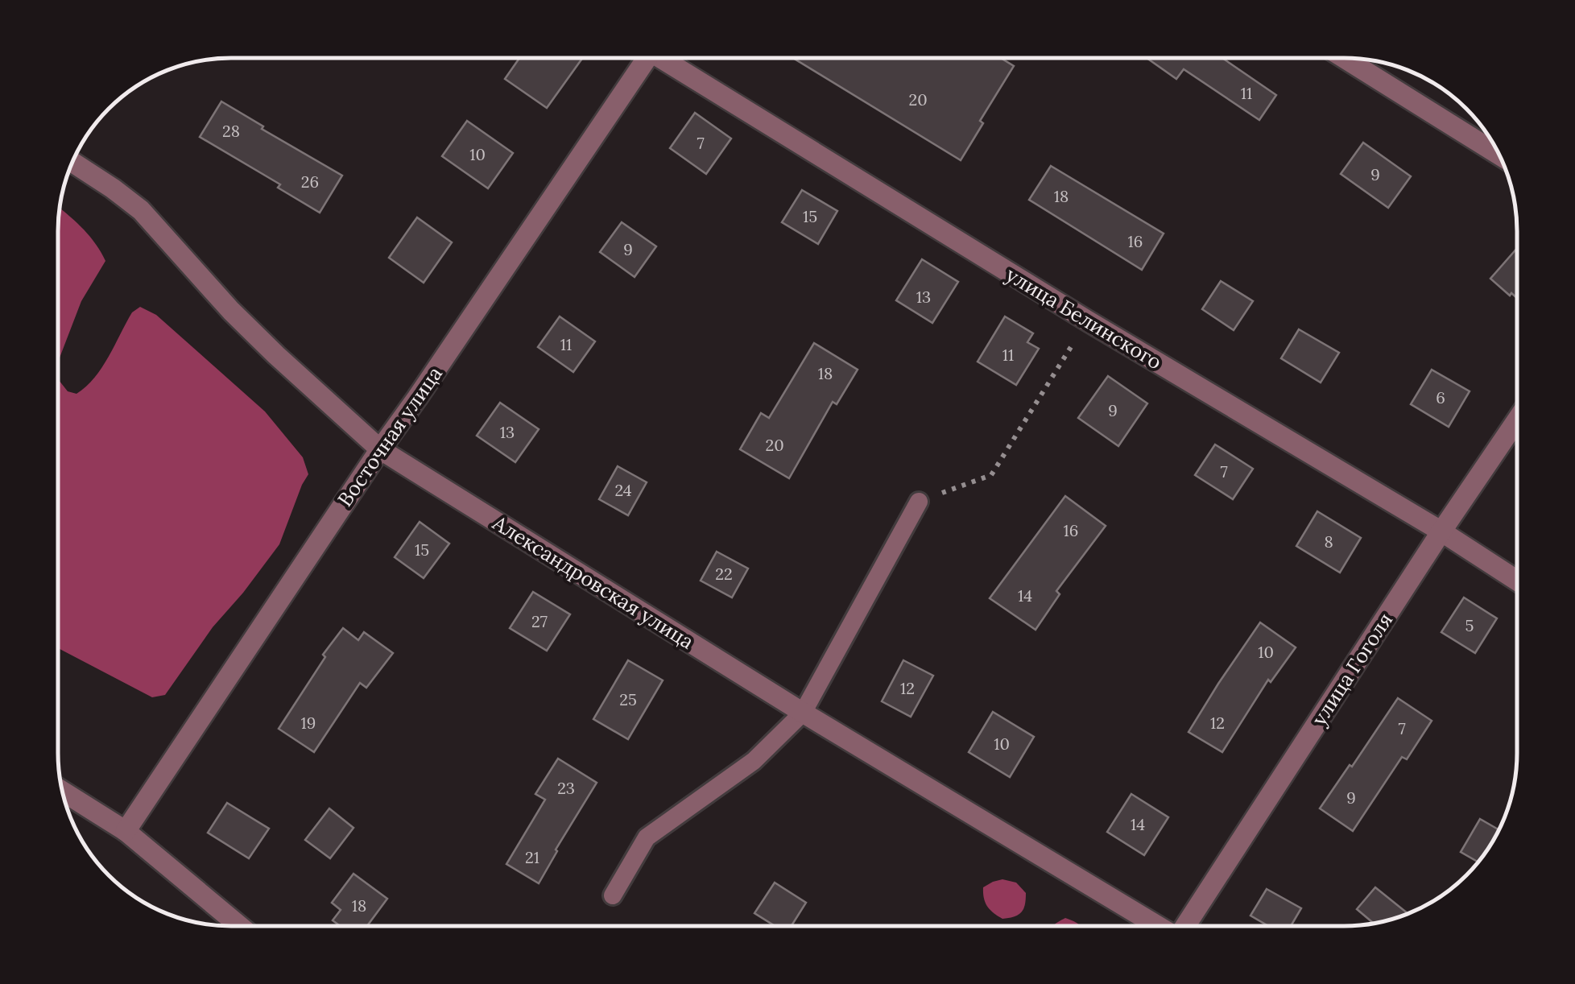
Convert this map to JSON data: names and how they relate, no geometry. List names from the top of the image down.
{
  "streets": {
    "street": [
      "улица Белинского",
      "Восточная улица",
      "Александровская улица",
      "улица Гоголя"
    ]
  },
  "crossings": [
    ["улица Белинского", "улица Гоголя"],
    ["Восточная улица", "Александровская улица"]
  ],
  "house_numbers": [
    "11",
    "20",
    "28",
    "7",
    "10",
    "9",
    "26",
    "18",
    "15",
    "16",
    "9",
    "13",
    "11",
    "11",
    "18",
    "6",
    "9",
    "13",
    "20",
    "7",
    "24",
    "16",
    "8",
    "15",
    "22",
    "14",
    "27",
    "5",
    "10",
    "12",
    "25",
    "19",
    "12",
    "7",
    "10",
    "23",
    "9",
    "14",
    "21",
    "18"
  ]
}
